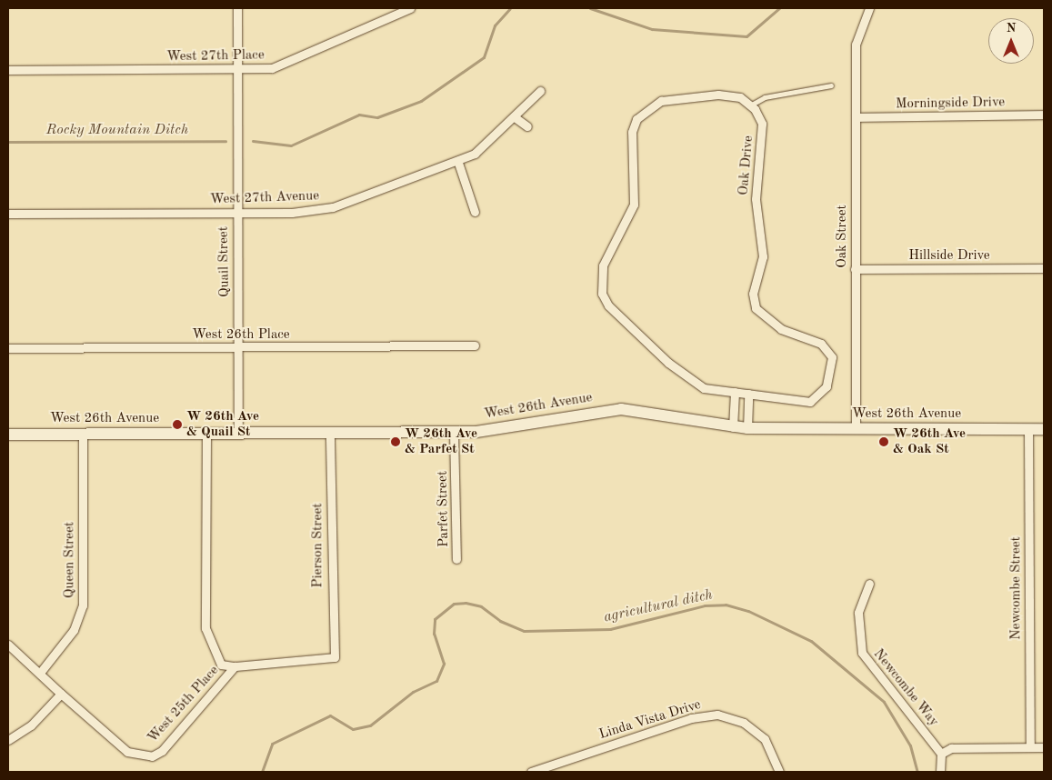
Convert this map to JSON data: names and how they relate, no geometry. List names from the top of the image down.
{
  "streets": {
    "street": [
      "West 27th Place",
      "Morningside Drive",
      "Oak Drive",
      "West 27th Avenue",
      "Oak Street",
      "Hillside Drive",
      "Quail Street",
      "West 26th Place",
      "West 26th Avenue",
      "Parfet Street",
      "Pierson Street",
      "Queen Street",
      "Newcombe Street",
      "Newcombe Way",
      "West 25th Place",
      "Linda Vista Drive"
    ]
  },
  "crossings": [
    ["West 27th Place", "Quail Street"],
    ["Morningside Drive", "Oak Street"],
    ["West 27th Avenue", "Quail Street"],
    ["Oak Street", "Hillside Drive"],
    ["Oak Street", "West 26th Avenue"],
    ["Quail Street", "West 26th Place"],
    ["Quail Street", "West 26th Avenue"],
    ["West 26th Avenue", "Parfet Street"],
    ["West 26th Avenue", "Pierson Street"],
    ["West 26th Avenue", "Queen Street"],
    ["West 26th Avenue", "Newcombe Street"],
    ["Pierson Street", "West 25th Place"],
    ["Queen Street", "West 25th Place"]
  ],
  "water": ["Rocky Mountain Ditch", "agricultural ditch"],
  "places": ["W 26th Ave & Quail St", "W 26th Ave & Parfet St", "W 26th Ave & Oak St"],
  "north": "top"
}
